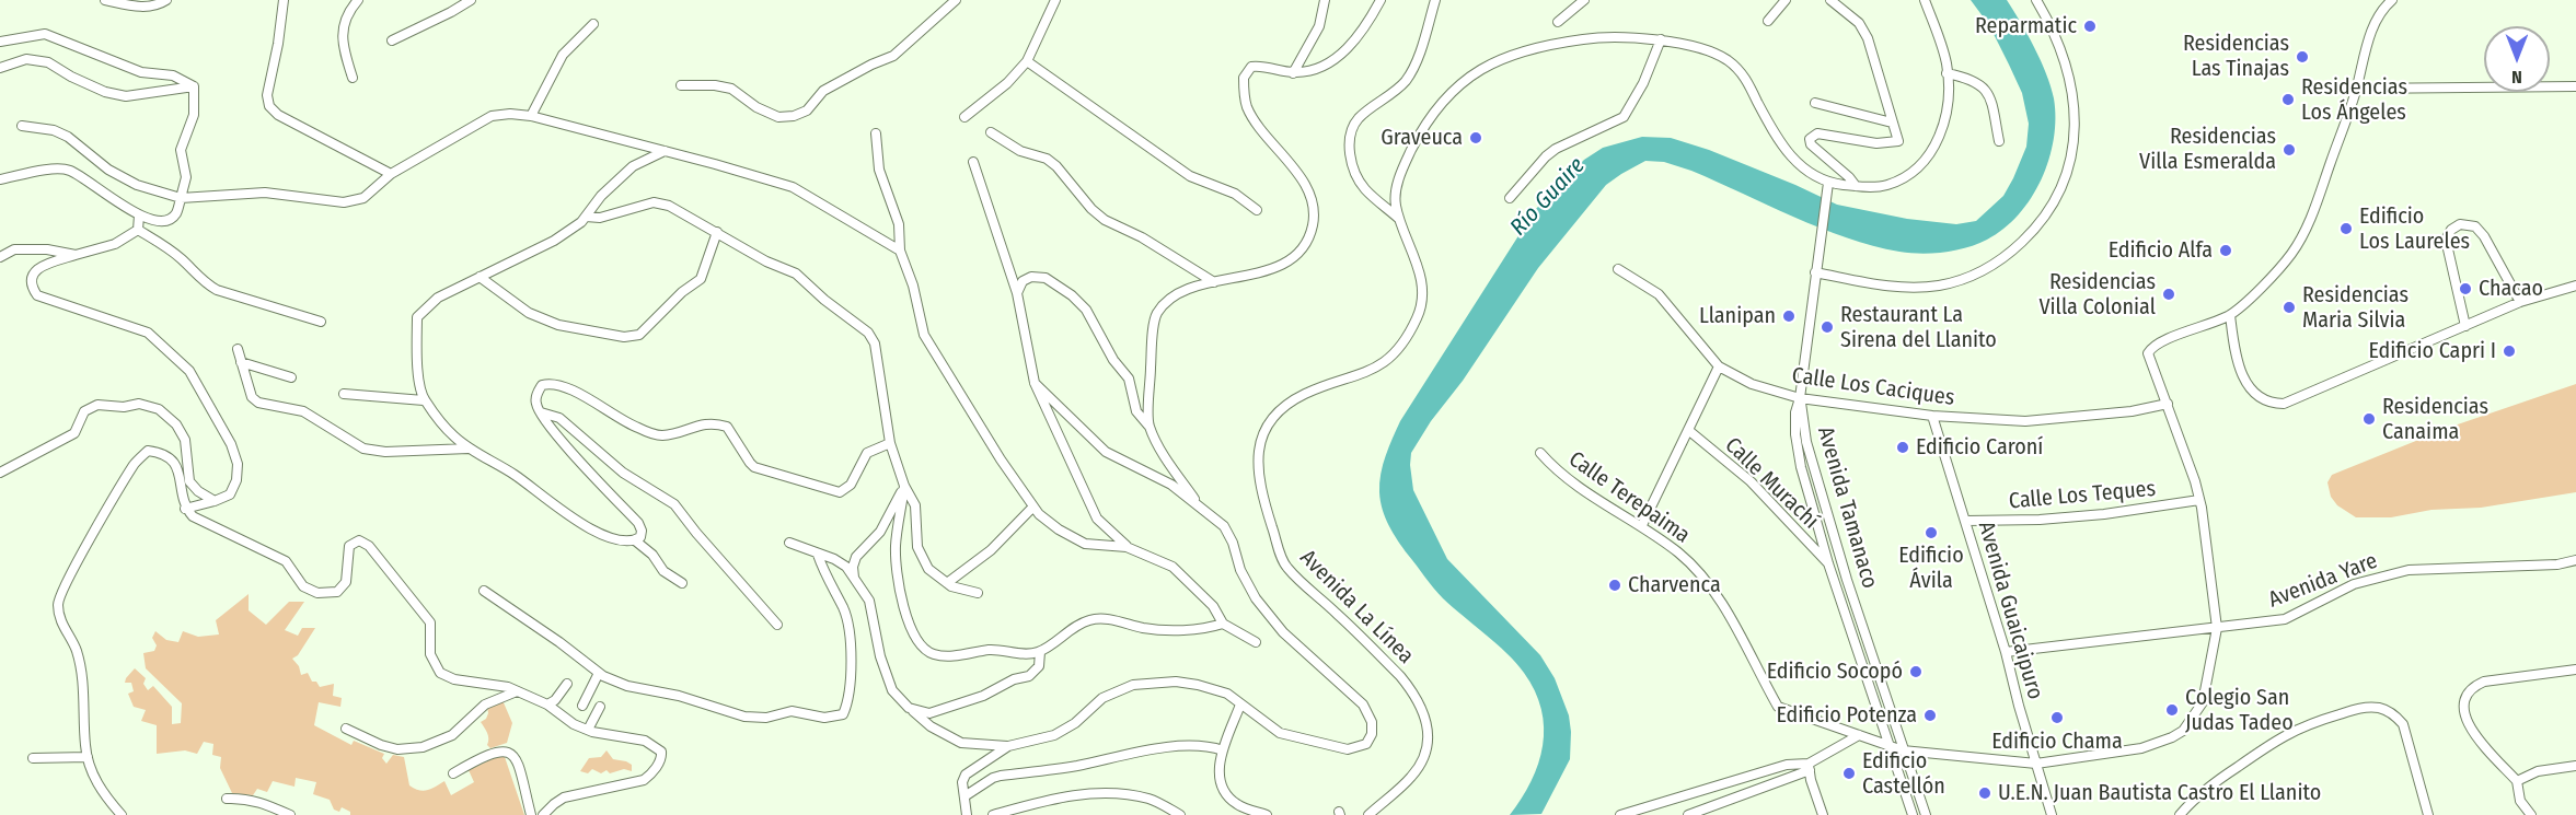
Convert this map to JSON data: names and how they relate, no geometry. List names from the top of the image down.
{
  "streets": {
    "street": [
      "Calle Los Caciques",
      "Calle Murachí",
      "Calle Los Teques",
      "Calle Terepaima",
      "Avenida Tamanaco",
      "Avenida Yare",
      "Avenida La Línea",
      "Avenida Guaicaipuro"
    ]
  },
  "crossings": [
    ["Calle Los Caciques", "Calle Terepaima"],
    ["Calle Los Caciques", "Avenida Tamanaco"],
    ["Calle Los Caciques", "Avenida Guaicaipuro"],
    ["Calle Murachí", "Avenida Tamanaco"],
    ["Calle Los Teques", "Calle Terepaima"],
    ["Calle Los Teques", "Avenida Guaicaipuro"],
    ["Calle Terepaima", "Avenida Tamanaco"],
    ["Calle Terepaima", "Avenida Yare"],
    ["Calle Terepaima", "Avenida Guaicaipuro"],
    ["Avenida Yare", "Avenida Guaicaipuro"]
  ],
  "water": ["Río Guaire"],
  "places": [
    "Reparmatic",
    "Residencias Las Tinajas",
    "Residencias Los Ángeles",
    "Graveuca",
    "Residencias Villa Esmeralda",
    "Edificio Los Laureles",
    "Edificio Alfa",
    "Chacao",
    "Residencias Villa Colonial",
    "Residencias Maria Silvia",
    "Llanipan",
    "Restaurant La Sirena del Llanito",
    "Edificio Capri I",
    "Residencias Canaima",
    "Edificio Caroní",
    "Edificio Ávila",
    "Charvenca",
    "Edificio Socopó",
    "Colegio San Judas Tadeo",
    "Edificio Potenza",
    "Edificio Chama",
    "Edificio Castellón",
    "U.E.N. Juan Bautista Castro El Llanito"
  ],
  "north": "bottom"
}
